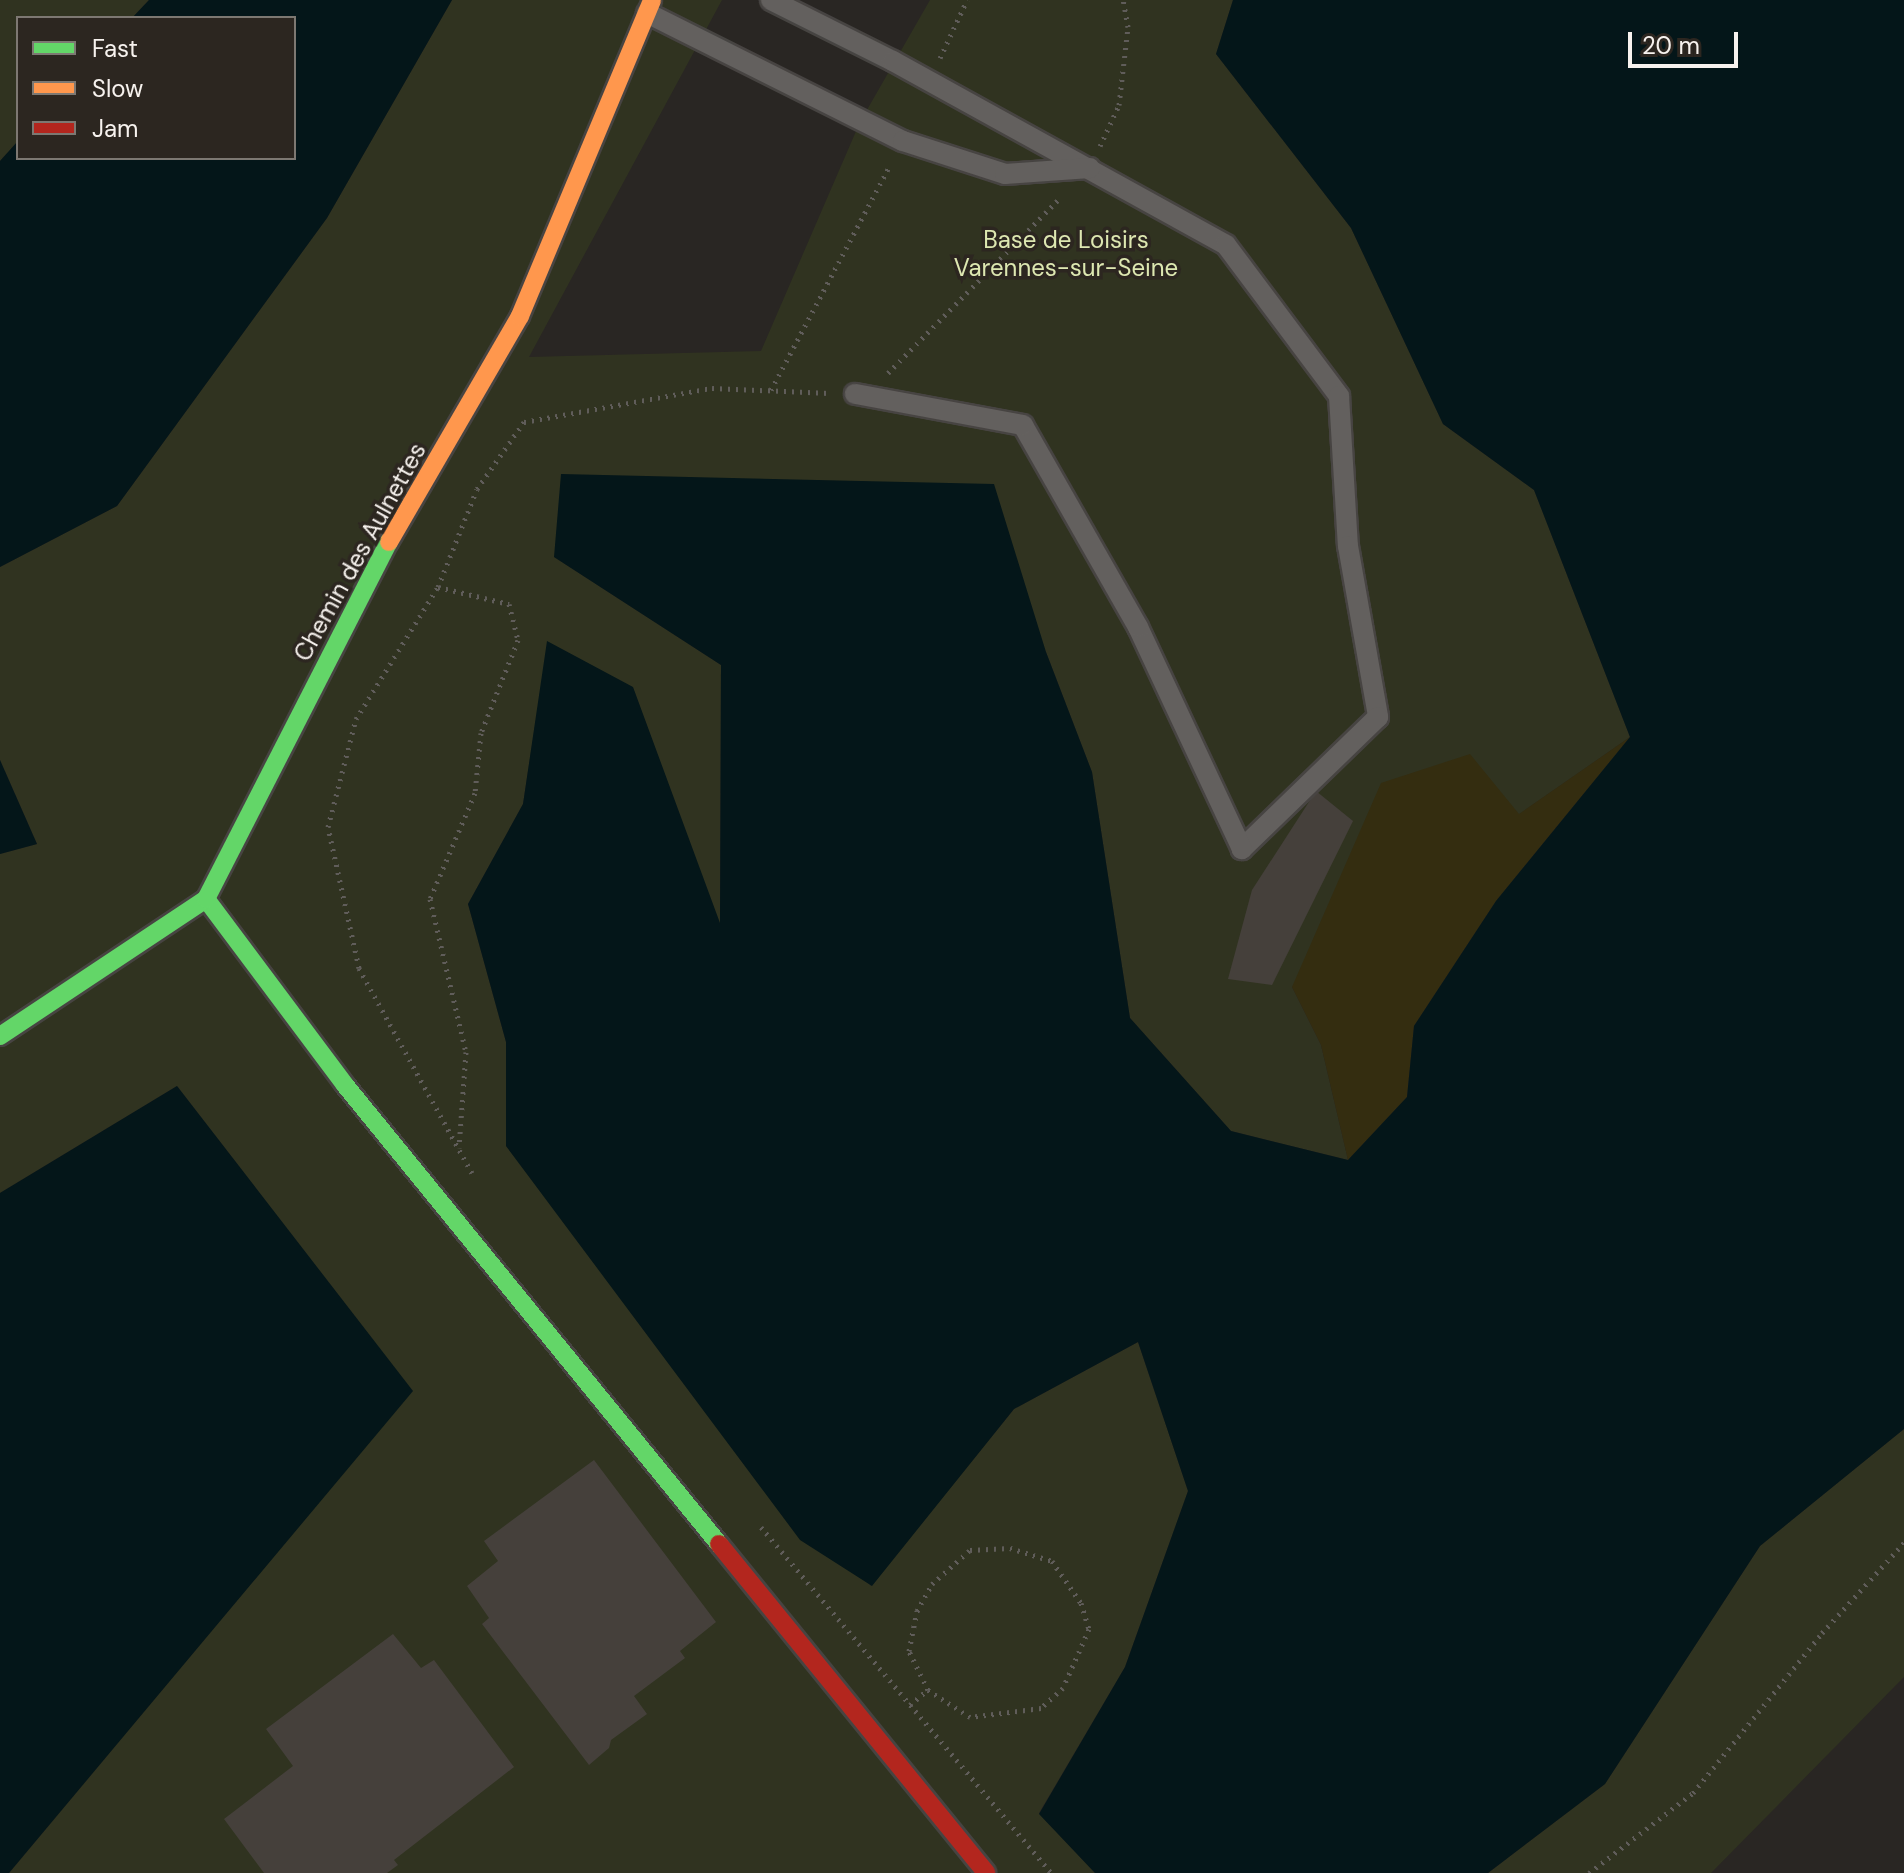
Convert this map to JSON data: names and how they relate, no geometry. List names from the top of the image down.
{
  "streets": {
    "street": ["Chemin des Aulnettes"]
  },
  "parks": ["Base de Loisirs Varennes-sur-Seine"],
  "legend": ["Fast", "Slow", "Jam"],
  "scale_bar": "20 m"
}
